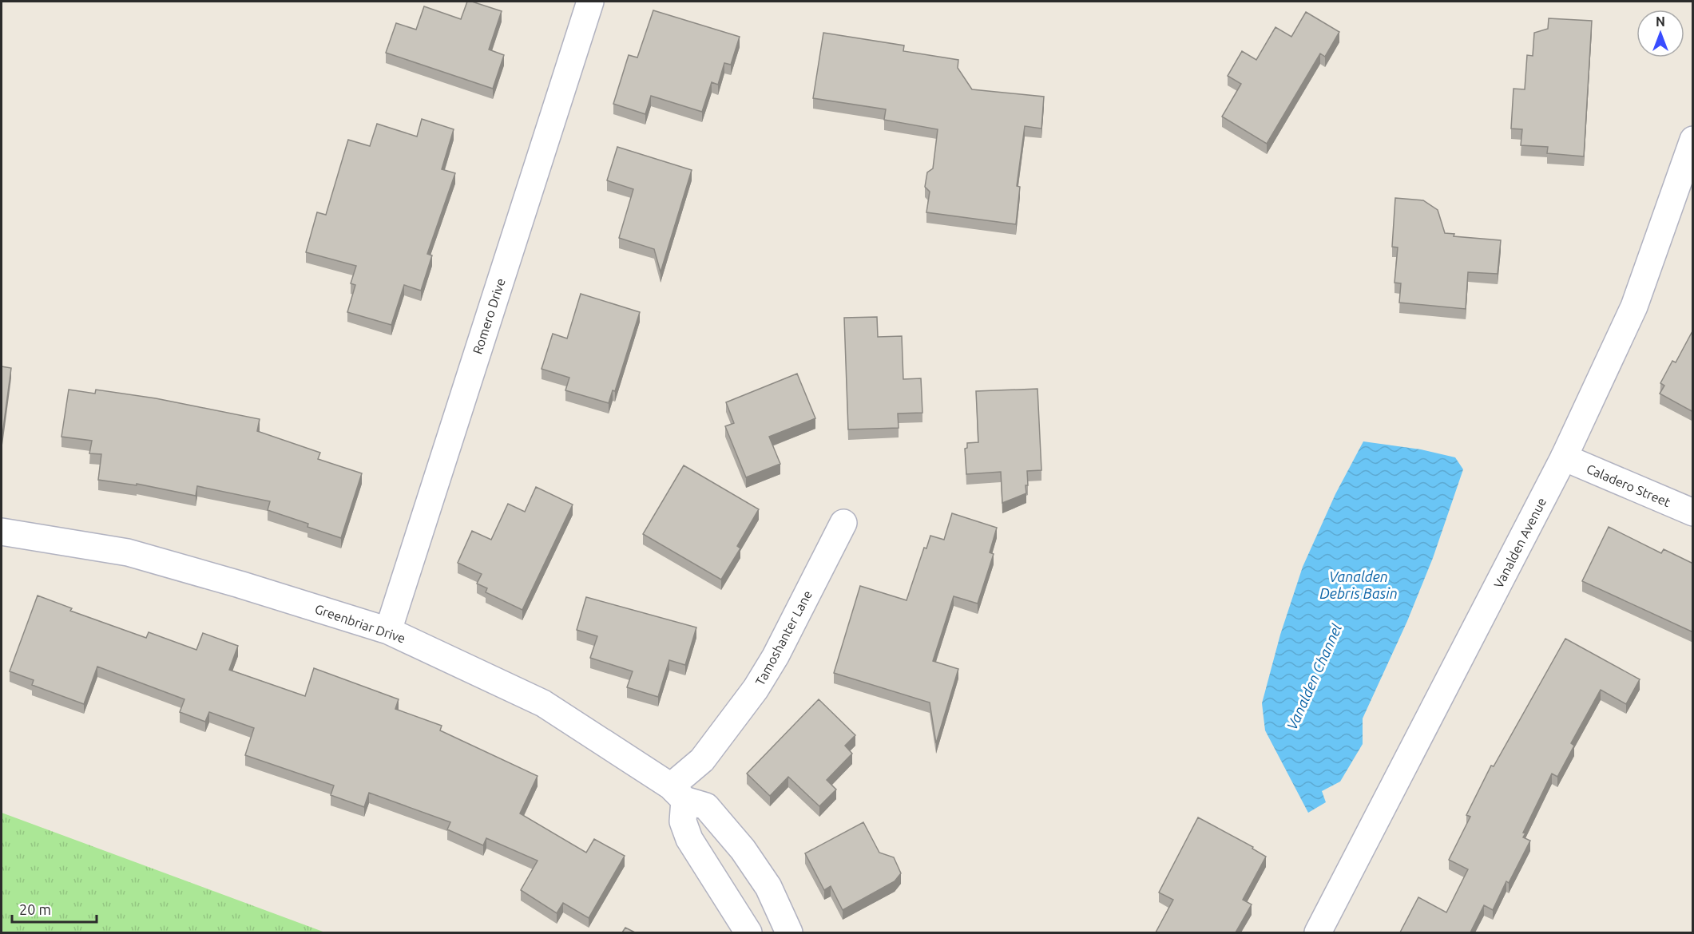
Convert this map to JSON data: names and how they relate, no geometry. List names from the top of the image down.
{
  "streets": {
    "street": [
      "Romero Drive",
      "Caladero Street",
      "Vanalden Avenue",
      "Greenbriar Drive",
      "Tamoshanter Lane"
    ]
  },
  "crossings": [
    ["Romero Drive", "Greenbriar Drive"],
    ["Caladero Street", "Vanalden Avenue"],
    ["Greenbriar Drive", "Tamoshanter Lane"]
  ],
  "water": ["Vanalden Debris Basin", "Vanalden Channel"],
  "scale_bar": "20 m",
  "north": "top"
}
